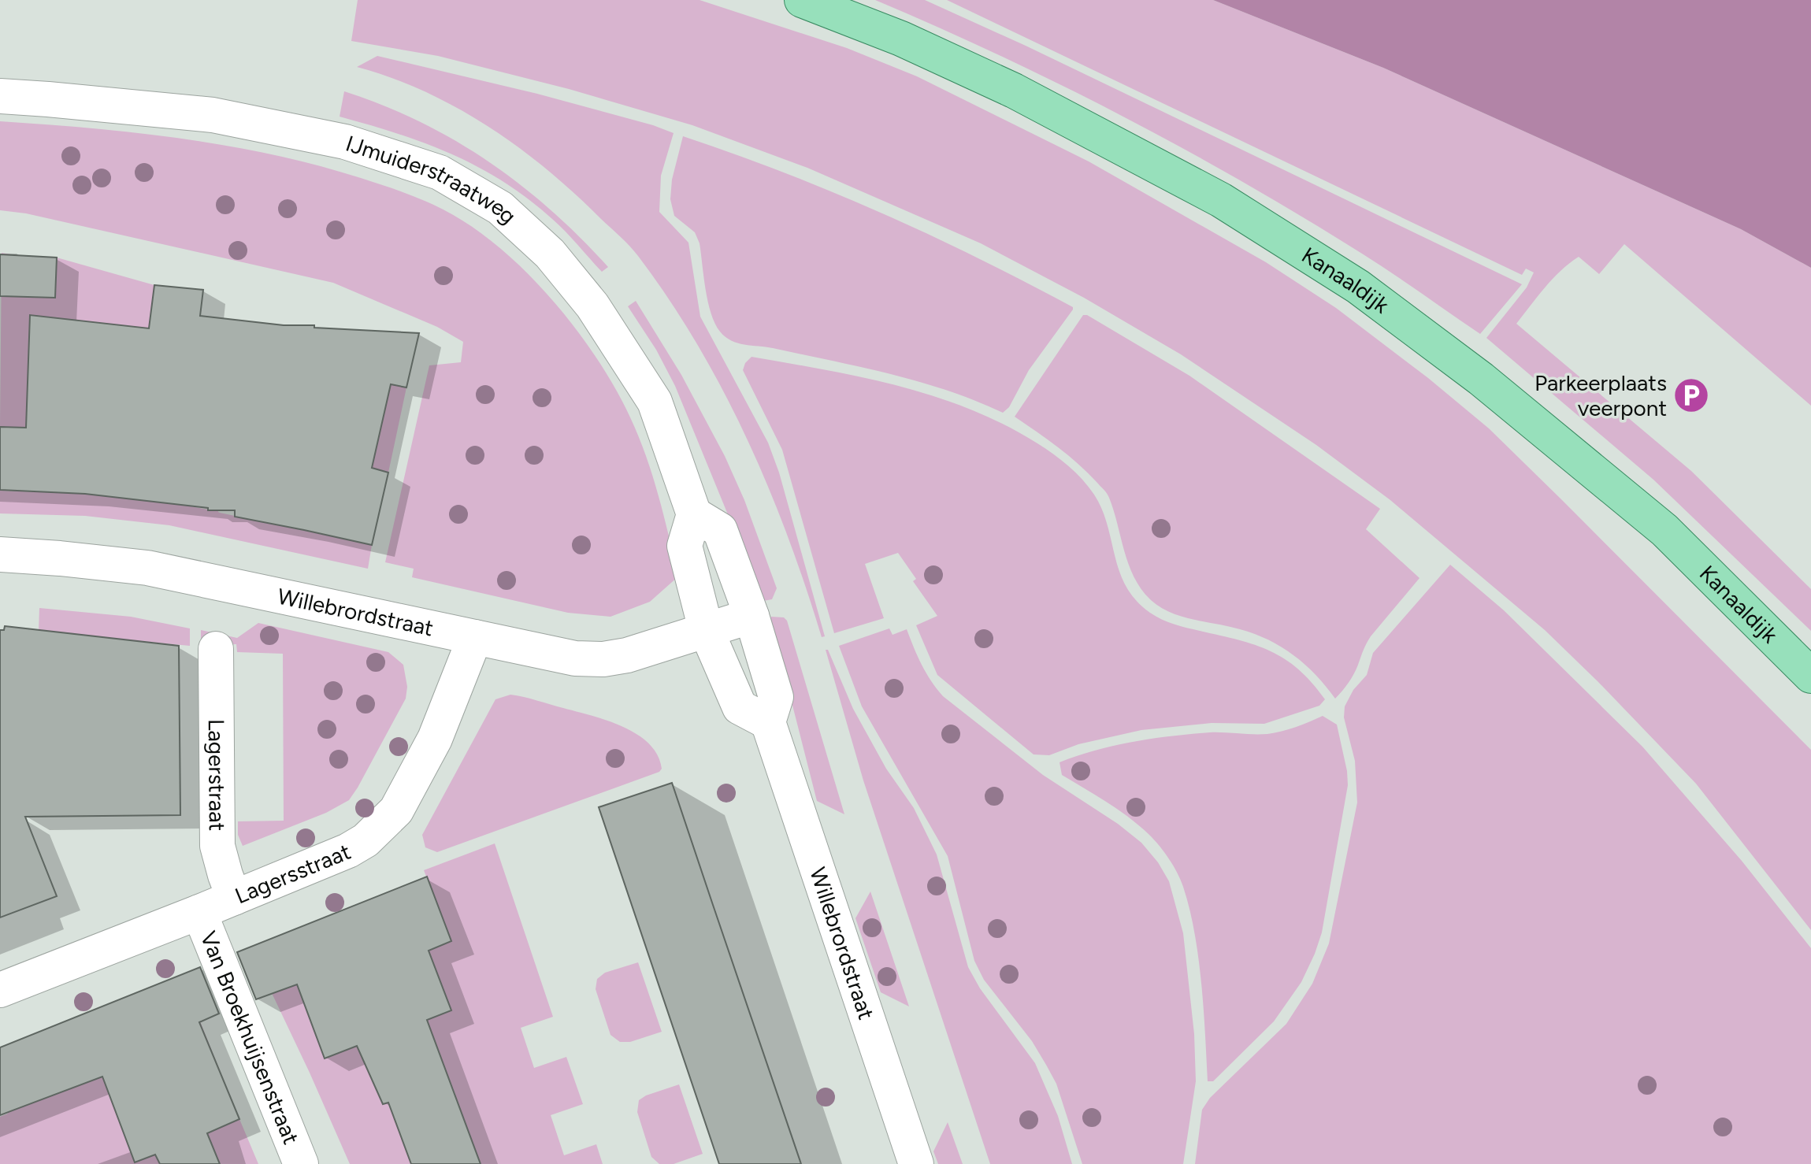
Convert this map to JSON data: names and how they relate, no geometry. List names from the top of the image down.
{
  "streets": {
    "main road": ["Kanaaldijk"],
    "street": [
      "IJmuiderstraatweg",
      "Willebrordstraat",
      "Lagerstraat",
      "Lagersstraat",
      "Van Broekhuijsenstraat"
    ]
  },
  "crossings": [
    ["Willebrordstraat", "Lagersstraat"],
    ["Lagerstraat", "Lagersstraat"],
    ["Lagersstraat", "Van Broekhuijsenstraat"]
  ],
  "places": {
    "parking": ["Parkeerplaats veerpont"]
  }
}
